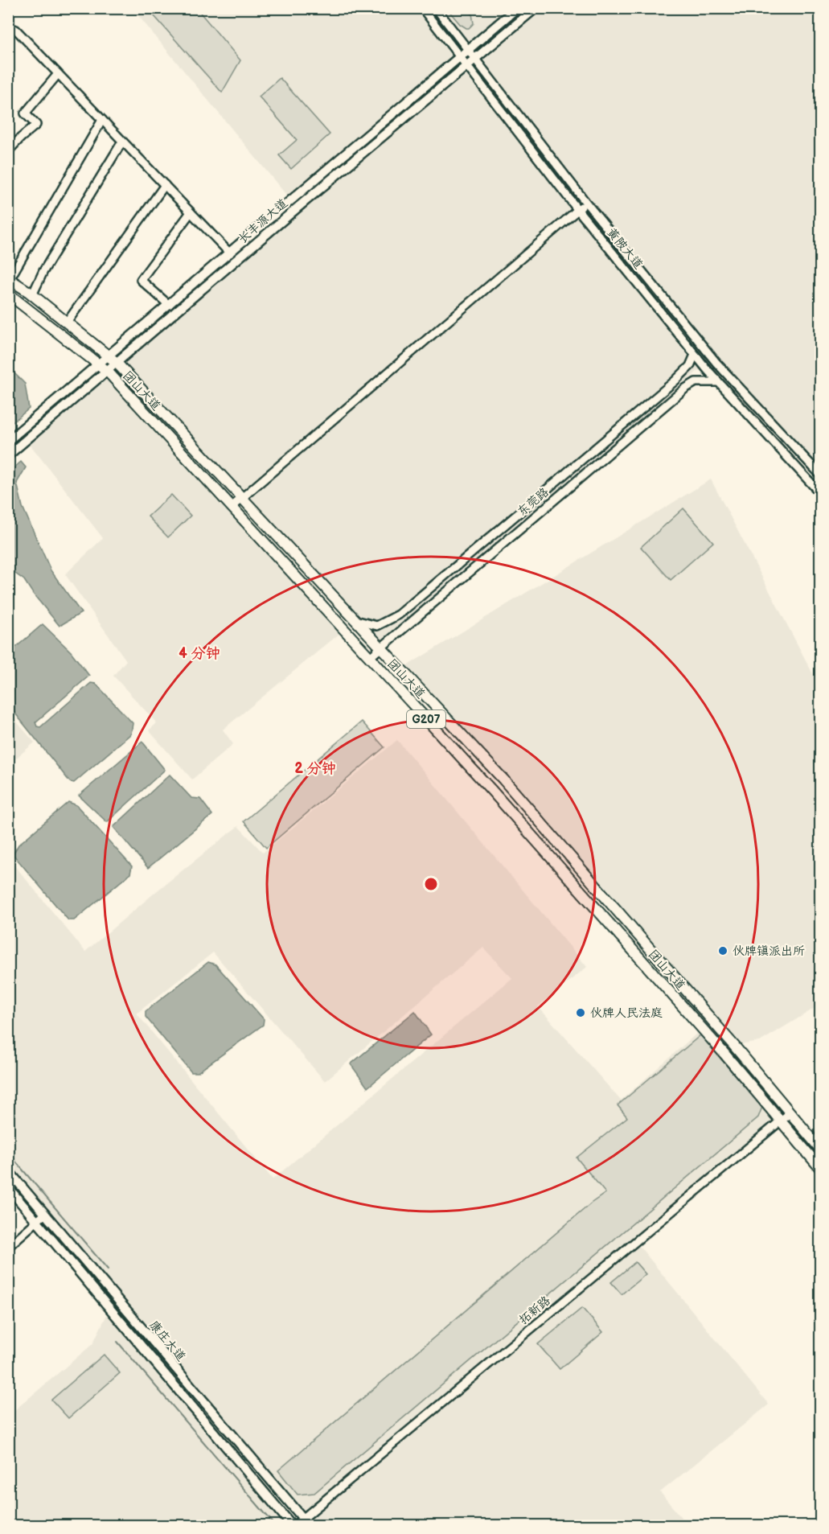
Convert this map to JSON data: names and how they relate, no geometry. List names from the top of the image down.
{
  "streets": {
    "highway": ["团山大道", "G207"],
    "main road": ["长丰源大道", "康庄大道"],
    "street": ["黄陂大道", "东莞路", "拓新路"]
  },
  "crossings": [
    ["长丰源大道", "黄陂大道"],
    ["长丰源大道", "团山大道"],
    ["黄陂大道", "东莞路"],
    ["团山大道", "东莞路"],
    ["团山大道", "拓新路"],
    ["拓新路", "康庄大道"]
  ],
  "places": ["伙牌镇派出所", "伙牌人民法庭"],
  "rings": ["4 分钟", "2 分钟"]
}
